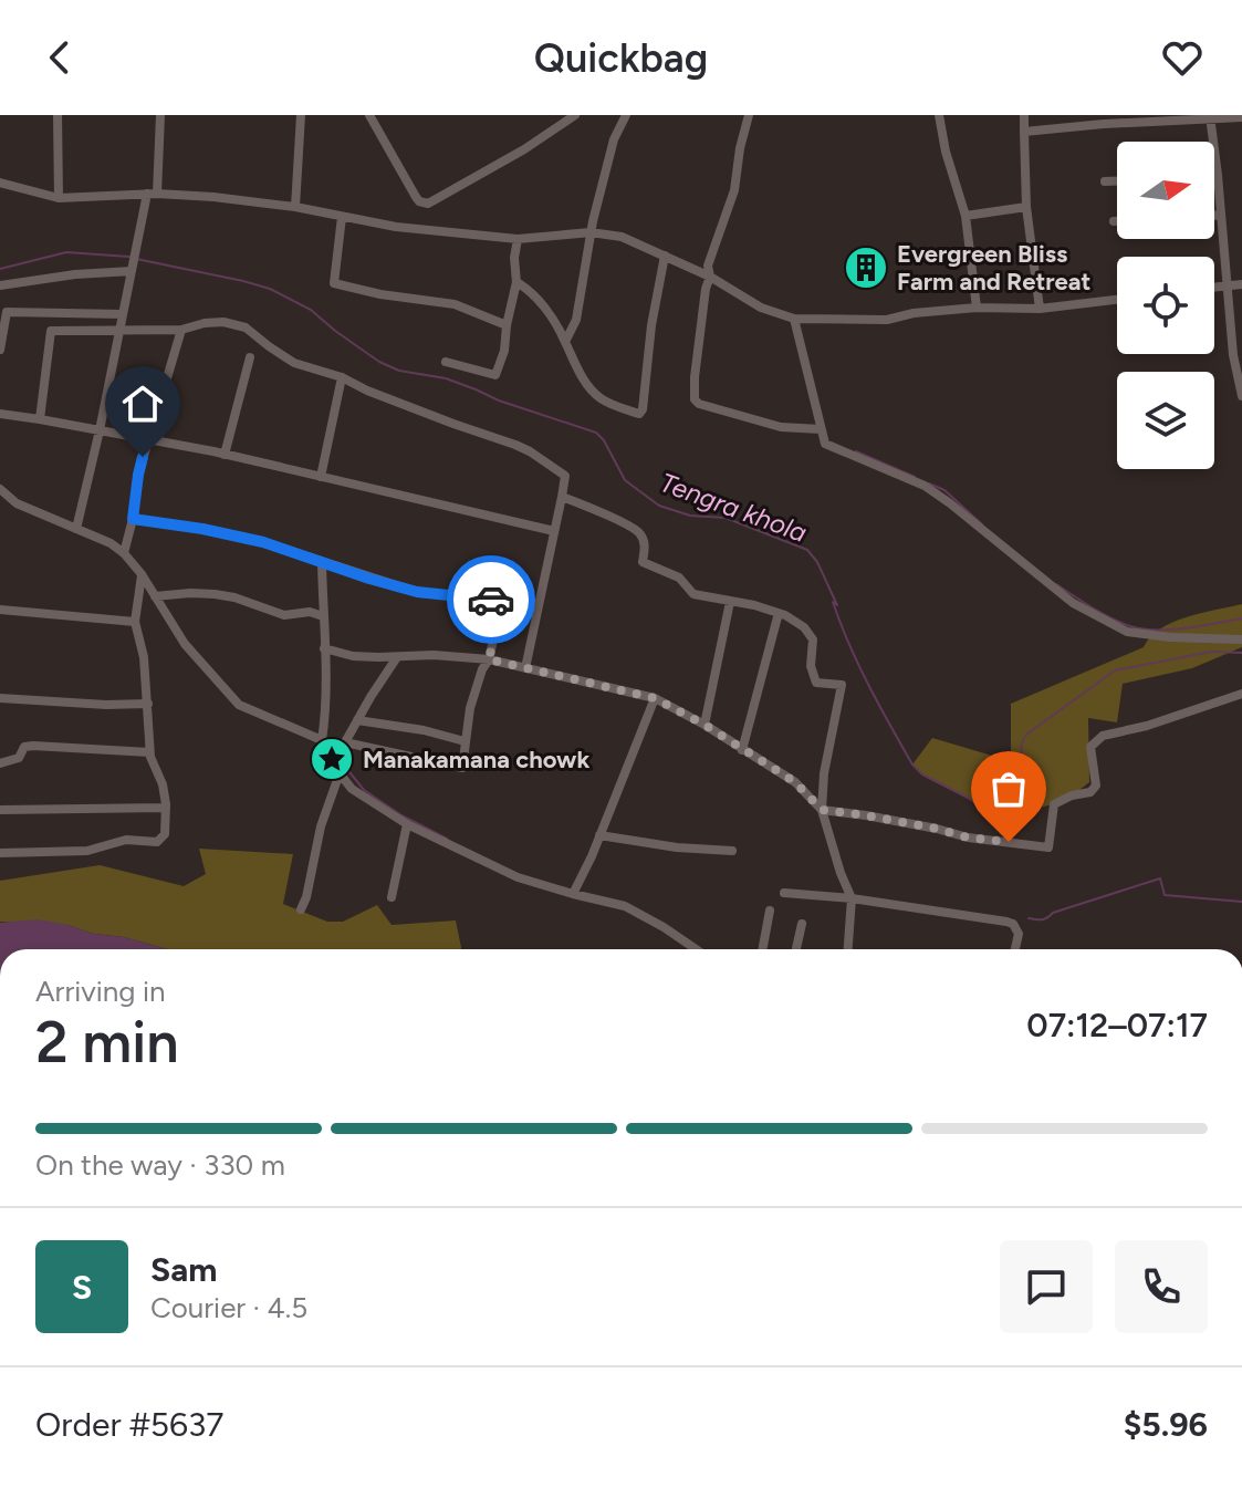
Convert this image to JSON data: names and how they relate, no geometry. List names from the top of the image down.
{
  "water": ["Tengra khola"],
  "places": {
    "building": ["Evergreen Bliss Farm and Retreat"],
    "place": ["Manakamana chowk"]
  },
  "north": "right",
  "page": {
    "header": "Quickbag",
    "heading": ["2 min", "Arriving in", "07:12–07:17"],
    "panel": [
      "Sam",
      "Courier · 4.5",
      "Order #5637",
      "$5.96"
    ],
    "bar": "On the way · 330 m",
    "round": "S"
  }
}
